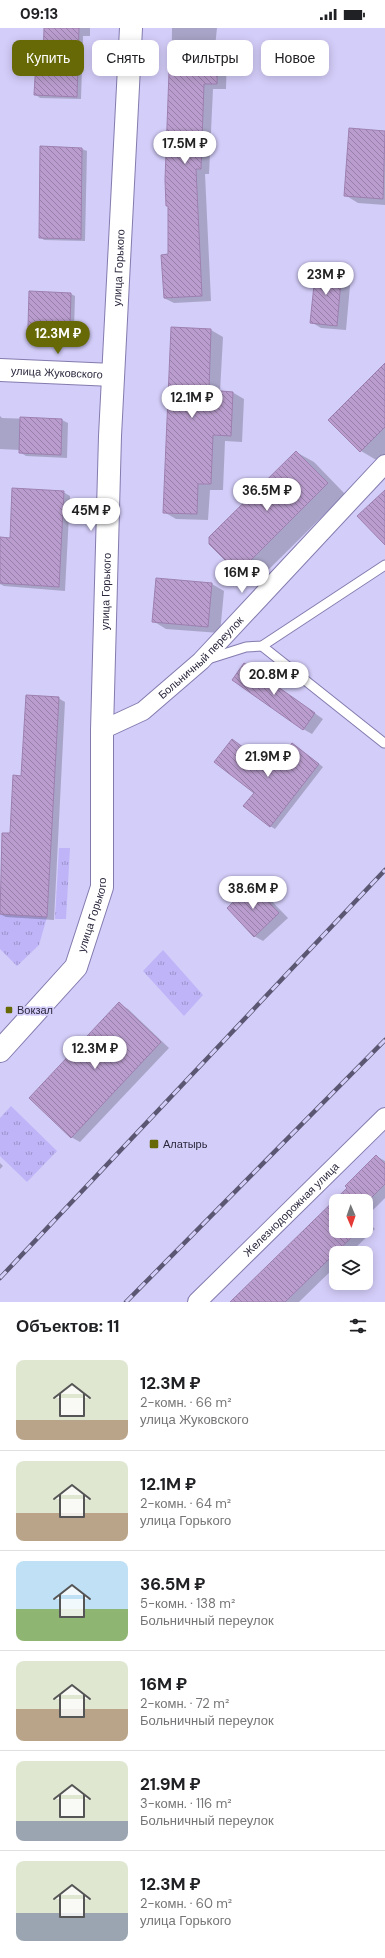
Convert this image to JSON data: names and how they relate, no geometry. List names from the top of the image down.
{
  "streets": {
    "street": [
      "улица Горького",
      "улица Жуковского",
      "Больничный переулок",
      "Железнодорожная улица"
    ]
  },
  "crossings": [
    ["улица Горького", "улица Жуковского"],
    ["улица Горького", "Больничный переулок"]
  ],
  "places": {
    "transit": ["Вокзал", "Алатырь"]
  },
  "north": "bottom",
  "page": {
    "status": "09:13",
    "chip": [
      "Купить",
      "Снять",
      "Фильтры",
      "Новое"
    ],
    "price": [
      "17.5M ₽",
      "23M ₽",
      "12.3M ₽",
      "12.1M ₽",
      "36.5M ₽",
      "45M ₽",
      "16M ₽",
      "20.8M ₽",
      "21.9M ₽",
      "38.6M ₽",
      "12.3M ₽"
    ],
    "heading": "Объектов: 11",
    "list": [
      {
        "name": "12.3M ₽",
        "note": "2-комн. · 66 m² · улица Жуковского"
      },
      {
        "name": "12.1M ₽",
        "note": "2-комн. · 64 m² · улица Горького"
      },
      {
        "name": "36.5M ₽",
        "note": "5-комн. · 138 m² · Больничный переулок"
      },
      {
        "name": "16M ₽",
        "note": "2-комн. · 72 m² · Больничный переулок"
      },
      {
        "name": "21.9M ₽",
        "note": "3-комн. · 116 m² · Больничный переулок"
      },
      {
        "name": "12.3M ₽",
        "note": "2-комн. · 60 m² · улица Горького"
      }
    ]
  }
}
